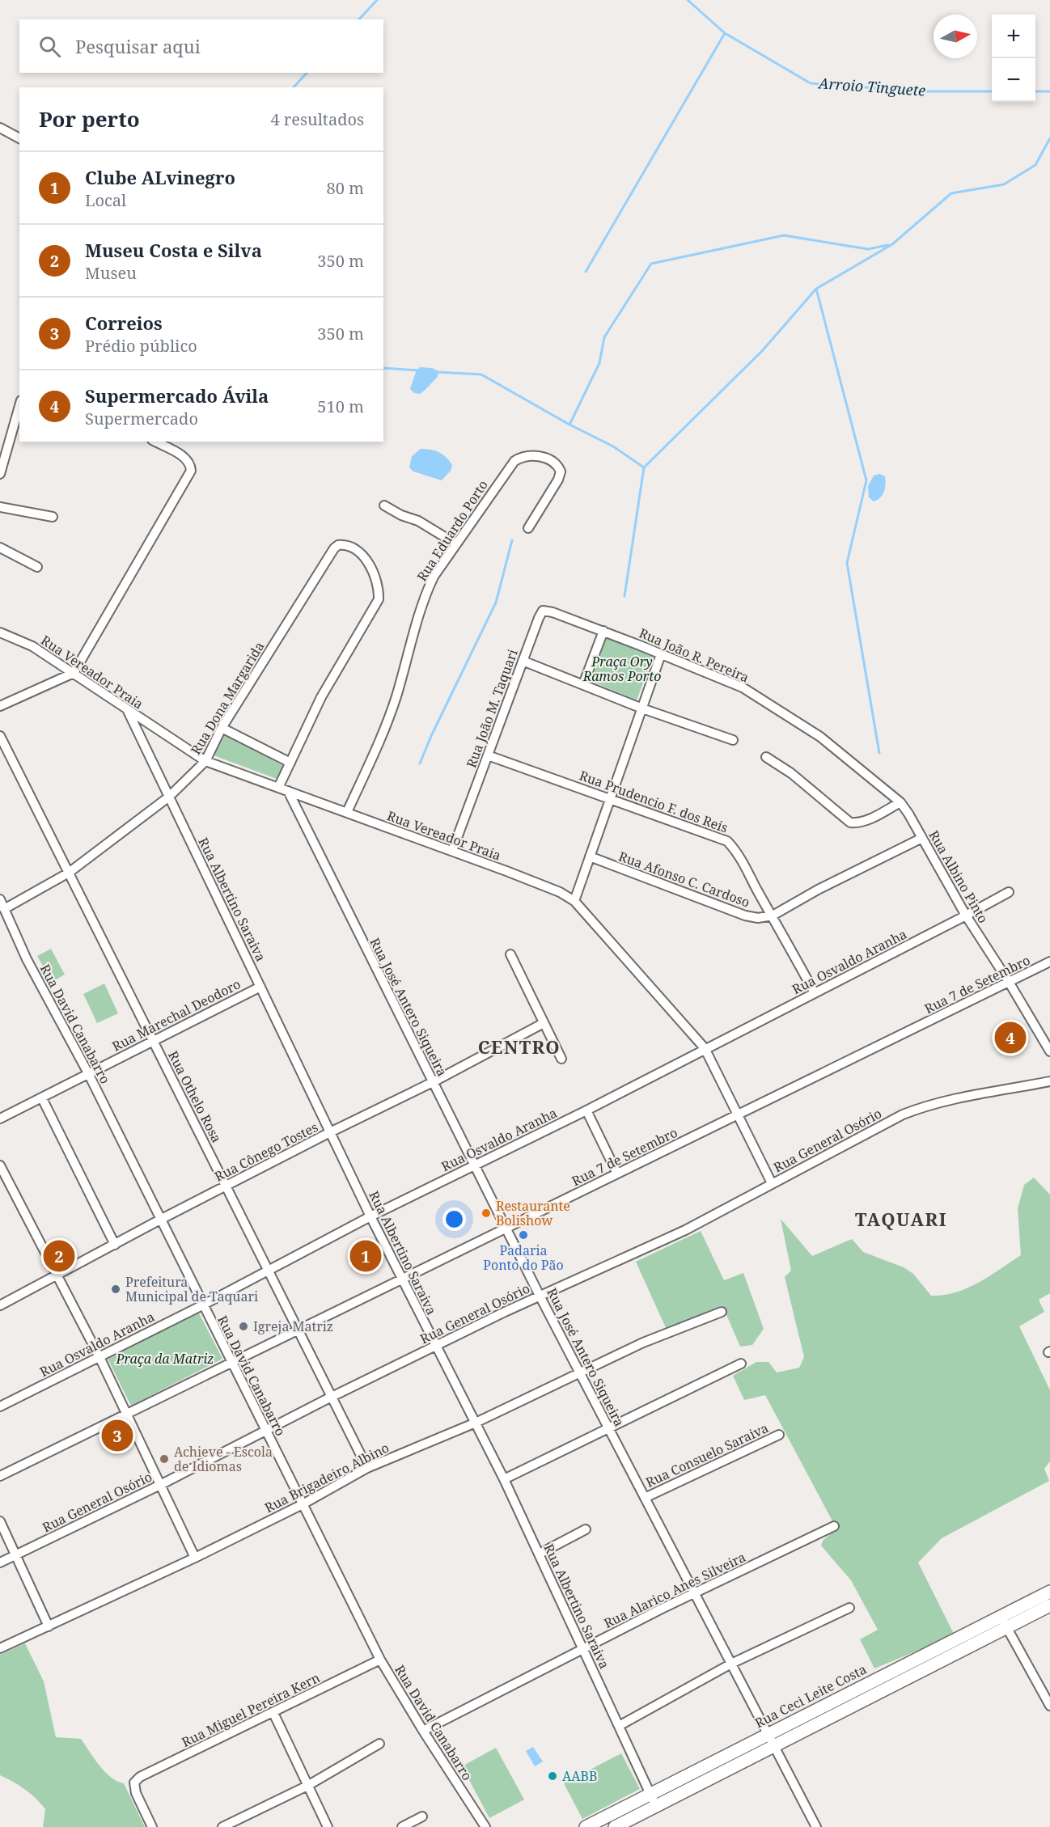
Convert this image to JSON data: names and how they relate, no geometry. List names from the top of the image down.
{
  "streets": {
    "street": [
      "Rua Eduardo Porto",
      "Rua João R. Pereira",
      "Rua Vereador Praia",
      "Rua Dona Margarida",
      "Rua João M. Taquari",
      "Rua Prudencio F. dos Reis",
      "Rua Albino Pinto",
      "Rua Afonso C. Cardoso",
      "Rua Albertino Saraiva",
      "Rua Osvaldo Aranha",
      "Rua 7 de Setembro",
      "Rua José Antero Siqueira",
      "Rua Marechal Deodoro",
      "Rua David Canabarro",
      "Rua Othelo Rosa",
      "Rua General Osório",
      "Rua Cônego Tostes",
      "Rua Consuelo Saraiva",
      "Rua Brigadeiro Albino",
      "Rua Alarico Anes Silveira",
      "Rua Ceci Leite Costa",
      "Rua Miguel Pereira Kern"
    ]
  },
  "crossings": [
    ["Rua Eduardo Porto", "Rua Vereador Praia"],
    ["Rua João R. Pereira", "Rua João M. Taquari"],
    ["Rua João R. Pereira", "Rua Albino Pinto"],
    ["Rua Vereador Praia", "Rua Dona Margarida"],
    ["Rua Vereador Praia", "Rua João M. Taquari"],
    ["Rua Vereador Praia", "Rua Albertino Saraiva"],
    ["Rua Vereador Praia", "Rua Osvaldo Aranha"],
    ["Rua Vereador Praia", "Rua 7 de Setembro"],
    ["Rua Vereador Praia", "Rua José Antero Siqueira"],
    ["Rua Vereador Praia", "Rua General Osório"],
    ["Rua Dona Margarida", "Rua Albertino Saraiva"],
    ["Rua Dona Margarida", "Rua David Canabarro"],
    ["Rua Dona Margarida", "Rua Othelo Rosa"],
    ["Rua João M. Taquari", "Rua Prudencio F. dos Reis"],
    ["Rua Prudencio F. dos Reis", "Rua Afonso C. Cardoso"],
    ["Rua Prudencio F. dos Reis", "Rua Osvaldo Aranha"],
    ["Rua Albino Pinto", "Rua Osvaldo Aranha"],
    ["Rua Albino Pinto", "Rua 7 de Setembro"],
    ["Rua Albertino Saraiva", "Rua Osvaldo Aranha"],
    ["Rua Albertino Saraiva", "Rua 7 de Setembro"],
    ["Rua Albertino Saraiva", "Rua Marechal Deodoro"],
    ["Rua Albertino Saraiva", "Rua General Osório"],
    ["Rua Albertino Saraiva", "Rua Cônego Tostes"],
    ["Rua Albertino Saraiva", "Rua Brigadeiro Albino"],
    ["Rua Albertino Saraiva", "Rua Alarico Anes Silveira"],
    ["Rua Albertino Saraiva", "Rua Ceci Leite Costa"],
    ["Rua Osvaldo Aranha", "Rua José Antero Siqueira"],
    ["Rua Osvaldo Aranha", "Rua David Canabarro"],
    ["Rua Osvaldo Aranha", "Rua Othelo Rosa"],
    ["Rua 7 de Setembro", "Rua José Antero Siqueira"],
    ["Rua 7 de Setembro", "Rua David Canabarro"],
    ["Rua 7 de Setembro", "Rua Othelo Rosa"],
    ["Rua José Antero Siqueira", "Rua General Osório"],
    ["Rua José Antero Siqueira", "Rua Cônego Tostes"],
    ["Rua José Antero Siqueira", "Rua Consuelo Saraiva"],
    ["Rua José Antero Siqueira", "Rua Brigadeiro Albino"],
    ["Rua José Antero Siqueira", "Rua Alarico Anes Silveira"],
    ["Rua José Antero Siqueira", "Rua Ceci Leite Costa"],
    ["Rua Marechal Deodoro", "Rua David Canabarro"],
    ["Rua Marechal Deodoro", "Rua Othelo Rosa"],
    ["Rua David Canabarro", "Rua General Osório"],
    ["Rua David Canabarro", "Rua Cônego Tostes"],
    ["Rua David Canabarro", "Rua Brigadeiro Albino"],
    ["Rua David Canabarro", "Rua Alarico Anes Silveira"],
    ["Rua David Canabarro", "Rua Miguel Pereira Kern"],
    ["Rua Othelo Rosa", "Rua General Osório"],
    ["Rua Othelo Rosa", "Rua Cônego Tostes"],
    ["Rua Othelo Rosa", "Rua Brigadeiro Albino"]
  ],
  "districts": ["CENTRO", "TAQUARI"],
  "water": ["Arroio Tinguete"],
  "parks": ["Praça Ory Ramos Porto", "Praça da Matriz"],
  "places": [
    "Restaurante Bolishow",
    "Padaria Ponto do Pão",
    "Prefeitura Municipal de Taquari",
    "Igreja Matriz",
    "Achieve - Escola de Idiomas",
    "AABB"
  ],
  "north": "right",
  "page": {
    "map_buttons": ["+", "−"],
    "search": "Pesquisar aqui",
    "heading": ["Por perto", "4 resultados"],
    "list": [
      {
        "mark": "1",
        "name": "Clube ALvinegro",
        "note": "Local",
        "value": "80 m"
      },
      {
        "mark": "2",
        "name": "Museu Costa e Silva",
        "note": "Museu",
        "value": "350 m"
      },
      {
        "mark": "3",
        "name": "Correios",
        "note": "Prédio público",
        "value": "350 m"
      },
      {
        "mark": "4",
        "name": "Supermercado Ávila",
        "note": "Supermercado",
        "value": "510 m"
      }
    ],
    "pins": [
      "4",
      "1",
      "2",
      "3"
    ]
  }
}
